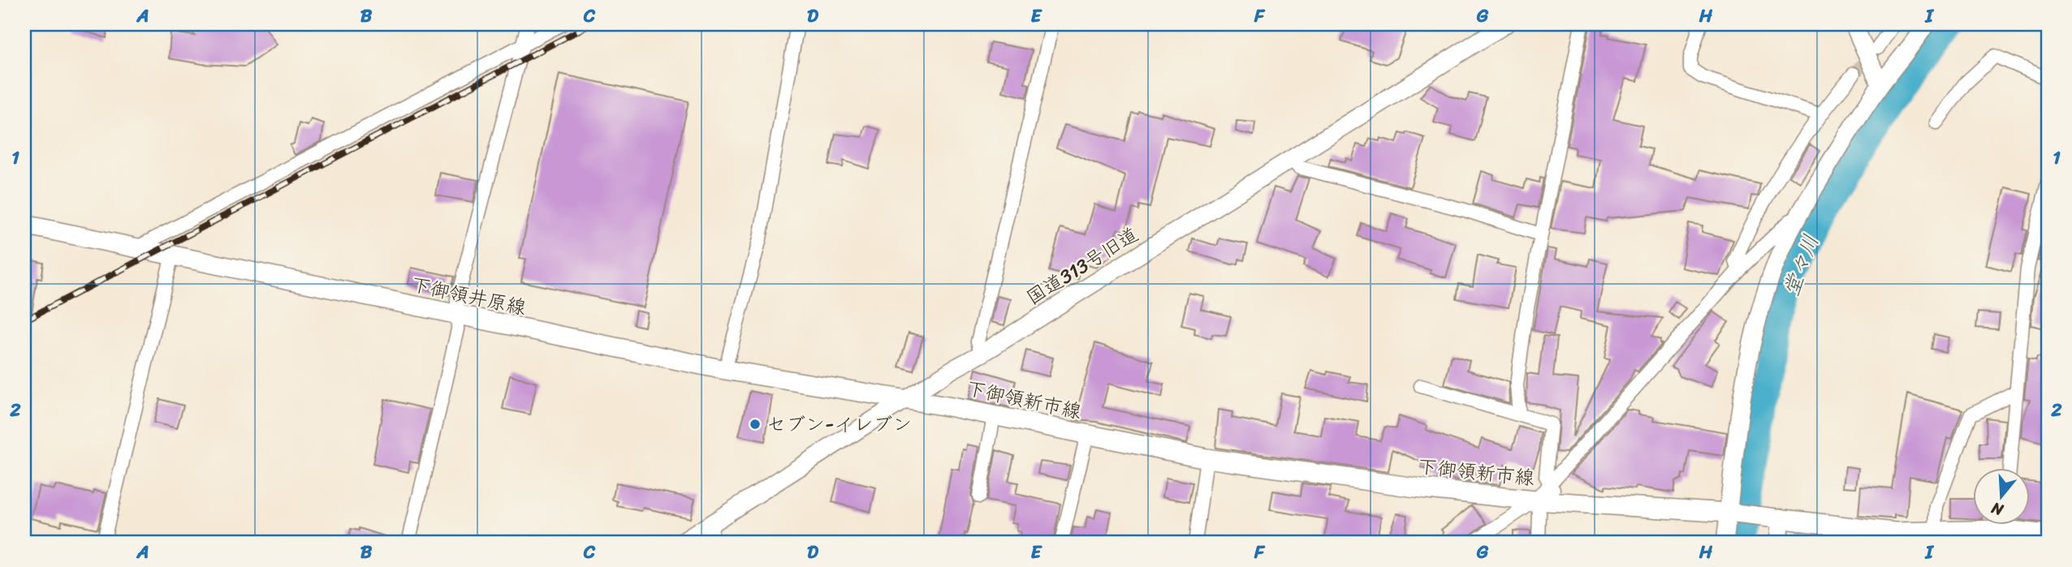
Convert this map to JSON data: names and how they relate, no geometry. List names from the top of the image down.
{
  "streets": {
    "main road": ["下御領井原線", "下御領新市線"],
    "street": ["国道313号旧道"]
  },
  "crossings": [
    ["国道313号旧道", "下御領井原線"],
    ["国道313号旧道", "下御領新市線"],
    ["下御領井原線", "下御領新市線"]
  ],
  "water": ["堂々川"],
  "places": ["セブン-イレブン"],
  "north": "bottom",
  "grid": {
    "columns": [
      "A",
      "B",
      "C",
      "D",
      "E",
      "F",
      "G",
      "H",
      "I"
    ],
    "rows": ["1", "2"]
  }
}
